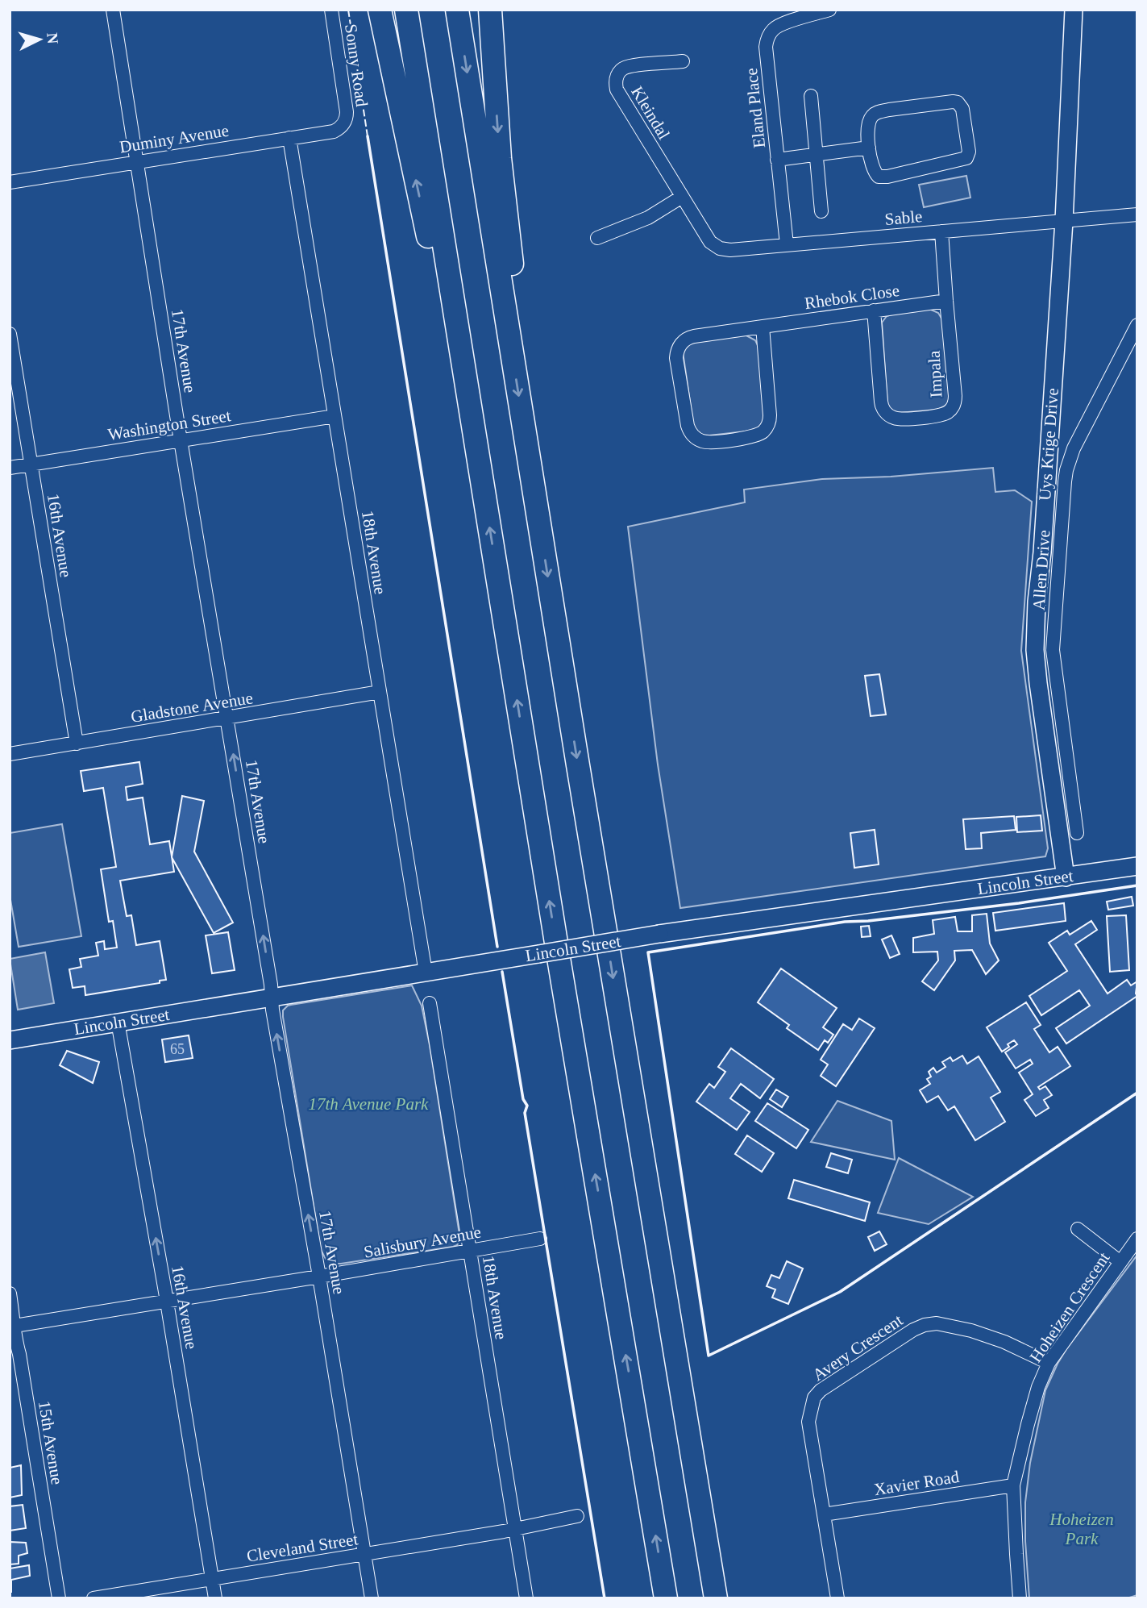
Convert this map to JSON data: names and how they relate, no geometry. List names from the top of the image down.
{
  "streets": {
    "street": [
      "Sonny Road",
      "Eland Place",
      "Kleindal",
      "Duminy Avenue",
      "Sable",
      "Rhebok Close",
      "17th Avenue",
      "Impala",
      "Washington Street",
      "Uys Krige Drive",
      "16th Avenue",
      "18th Avenue",
      "Allen Drive",
      "Gladstone Avenue",
      "Lincoln Street",
      "Salisbury Avenue",
      "Hoheizen Crescent",
      "Avery Crescent",
      "15th Avenue",
      "Xavier Road",
      "Cleveland Street"
    ]
  },
  "crossings": [
    ["Sonny Road", "Duminy Avenue"],
    ["Eland Place", "Sable"],
    ["Kleindal", "Sable"],
    ["Duminy Avenue", "17th Avenue"],
    ["Duminy Avenue", "18th Avenue"],
    ["Sable", "Impala"],
    ["Sable", "Uys Krige Drive"],
    ["Rhebok Close", "Impala"],
    ["17th Avenue", "Washington Street"],
    ["17th Avenue", "Gladstone Avenue"],
    ["17th Avenue", "Lincoln Street"],
    ["17th Avenue", "Salisbury Avenue"],
    ["17th Avenue", "Cleveland Street"],
    ["Washington Street", "16th Avenue"],
    ["Washington Street", "18th Avenue"],
    ["Uys Krige Drive", "Lincoln Street"],
    ["16th Avenue", "Gladstone Avenue"],
    ["16th Avenue", "Lincoln Street"],
    ["16th Avenue", "Salisbury Avenue"],
    ["16th Avenue", "Cleveland Street"],
    ["18th Avenue", "Gladstone Avenue"],
    ["18th Avenue", "Lincoln Street"],
    ["18th Avenue", "Salisbury Avenue"],
    ["18th Avenue", "Cleveland Street"],
    ["Salisbury Avenue", "15th Avenue"],
    ["Hoheizen Crescent", "Avery Crescent"],
    ["Hoheizen Crescent", "Xavier Road"],
    ["Avery Crescent", "Xavier Road"]
  ],
  "one_way": ["17th Avenue"],
  "parks": ["17th Avenue Park", "Hoheizen Park"],
  "house_numbers": ["65"],
  "north": "right"
}
